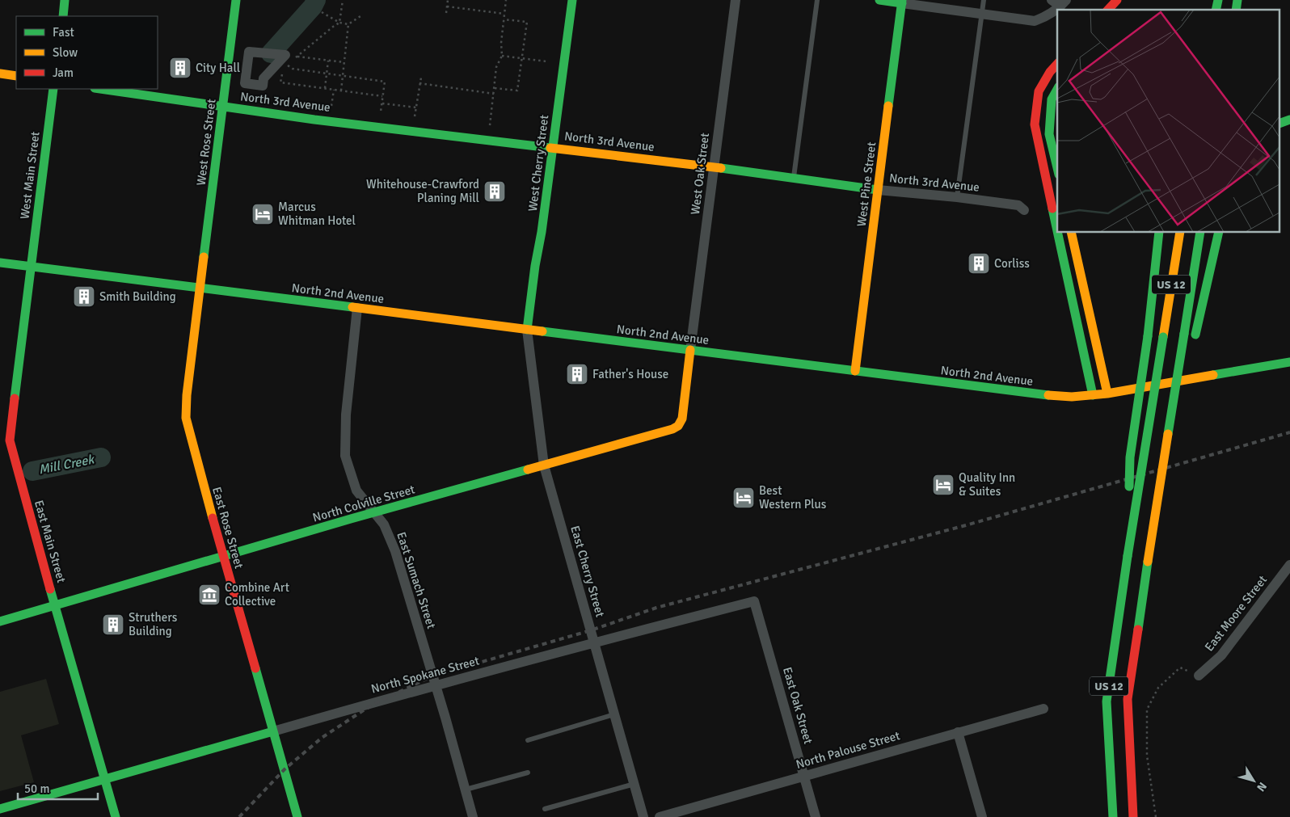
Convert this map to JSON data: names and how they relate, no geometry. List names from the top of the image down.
{
  "streets": {
    "main road": [
      "North 3rd Avenue",
      "West Rose Street",
      "West Cherry Street",
      "West Main Street",
      "West Pine Street",
      "US 12",
      "North 2nd Avenue",
      "North Colville Street",
      "East Rose Street",
      "East Main Street",
      "North Spokane Street"
    ],
    "street": [
      "West Oak Street",
      "East Cherry Street",
      "East Sumach Street",
      "East Moore Street",
      "East Oak Street",
      "North Palouse Street"
    ]
  },
  "crossings": [
    ["North 3rd Avenue", "West Rose Street"],
    ["North 3rd Avenue", "West Cherry Street"],
    ["North 3rd Avenue", "West Oak Street"],
    ["North 3rd Avenue", "West Pine Street"],
    ["West Rose Street", "North 2nd Avenue"],
    ["West Rose Street", "East Rose Street"],
    ["West Cherry Street", "North 2nd Avenue"],
    ["West Cherry Street", "East Cherry Street"],
    ["West Oak Street", "North 2nd Avenue"],
    ["West Oak Street", "North Colville Street"],
    ["West Main Street", "North 2nd Avenue"],
    ["West Main Street", "East Main Street"],
    ["West Pine Street", "North 2nd Avenue"],
    ["North 2nd Avenue", "North Colville Street"],
    ["North 2nd Avenue", "East Rose Street"],
    ["North 2nd Avenue", "East Main Street"],
    ["North 2nd Avenue", "East Cherry Street"],
    ["North 2nd Avenue", "East Sumach Street"],
    ["North Colville Street", "East Rose Street"],
    ["North Colville Street", "East Main Street"],
    ["North Colville Street", "East Cherry Street"],
    ["North Colville Street", "East Sumach Street"],
    ["East Rose Street", "North Spokane Street"],
    ["East Main Street", "North Spokane Street"],
    ["East Cherry Street", "North Spokane Street"],
    ["East Sumach Street", "North Spokane Street"],
    ["North Spokane Street", "East Oak Street"],
    ["East Oak Street", "North Palouse Street"]
  ],
  "water": ["Mill Creek"],
  "places": {
    "building": [
      "City Hall",
      "Whitehouse-Crawford Planing Mill",
      "Corliss",
      "Smith Building",
      "Father's House",
      "Struthers Building"
    ],
    "hotel": ["Marcus Whitman Hotel", "Quality Inn & Suites", "Best Western Plus"],
    "museum": ["Combine Art Collective"]
  },
  "legend": ["Fast", "Slow", "Jam"],
  "scale_bar": "50 m",
  "north": "bottom right"
}
